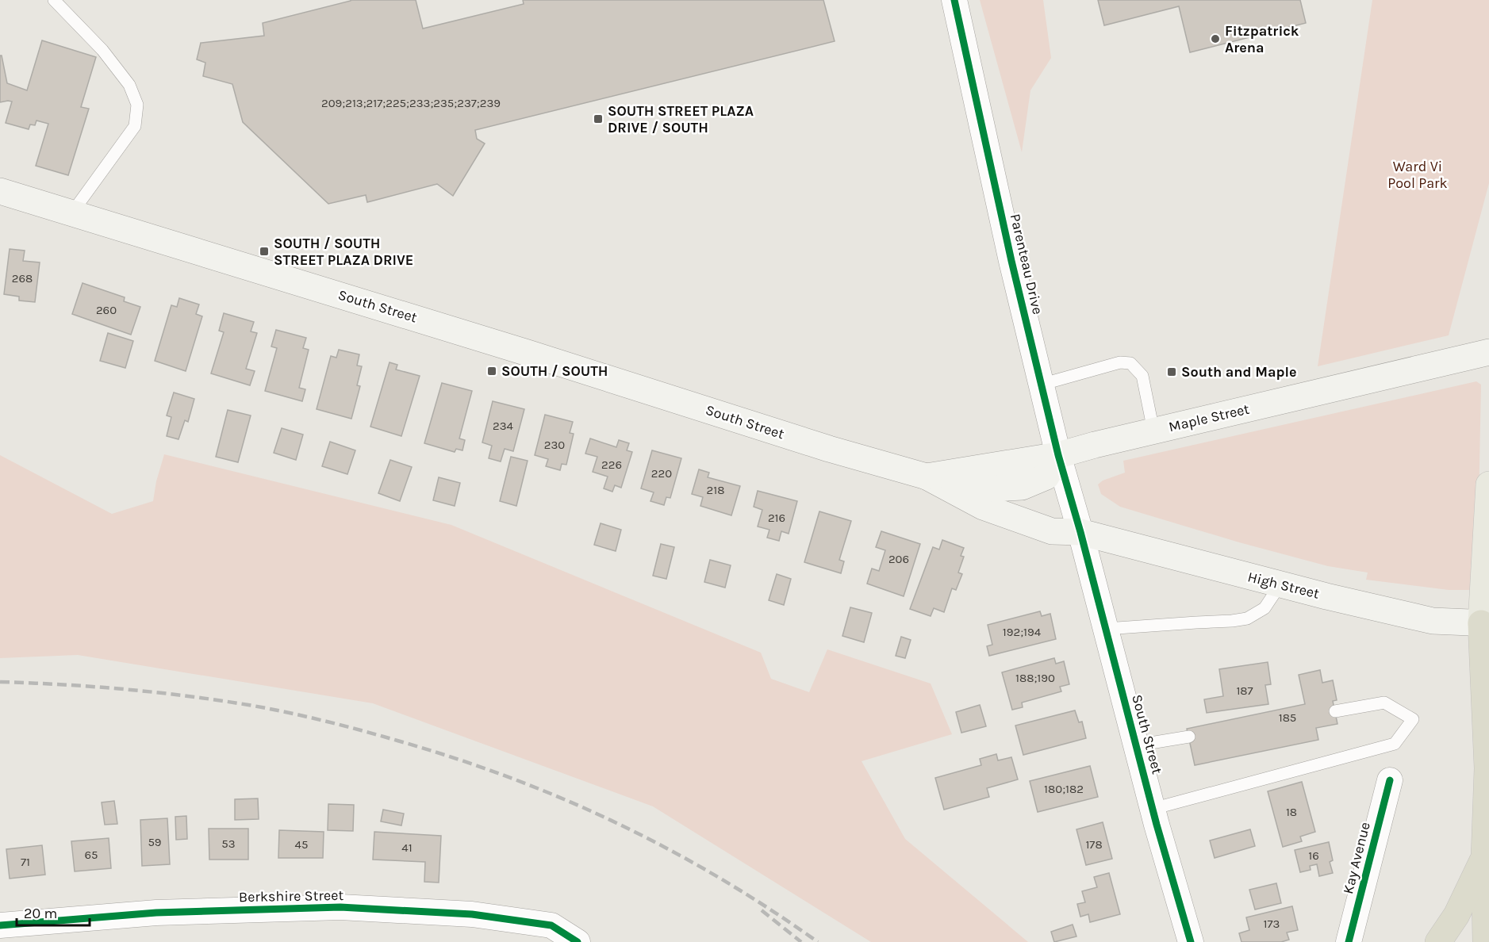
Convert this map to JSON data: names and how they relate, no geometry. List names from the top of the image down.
{
  "streets": {
    "main road": ["South Street", "Maple Street", "High Street"],
    "street": ["Parenteau Drive", "Kay Avenue", "Berkshire Street"]
  },
  "crossings": [
    ["Parenteau Drive", "South Street"],
    ["Parenteau Drive", "Maple Street"],
    ["Parenteau Drive", "High Street"],
    ["South Street", "High Street"]
  ],
  "parks": ["Ward Vi Pool Park"],
  "places": {
    "other": ["Fitzpatrick Arena"],
    "transit": [
      "SOUTH STREET PLAZA DRIVE / SOUTH",
      "SOUTH / SOUTH STREET PLAZA DRIVE",
      "SOUTH / SOUTH",
      "South and Maple"
    ]
  },
  "house_numbers": [
    "209;213;217;225;233;235;237;239",
    "268",
    "260",
    "234",
    "230",
    "226",
    "220",
    "218",
    "216",
    "206",
    "192;194",
    "188;190",
    "187",
    "185",
    "180;182",
    "18",
    "59",
    "53",
    "45",
    "178",
    "41",
    "65",
    "16",
    "71",
    "173"
  ],
  "scale_bar": "20 m"
}
